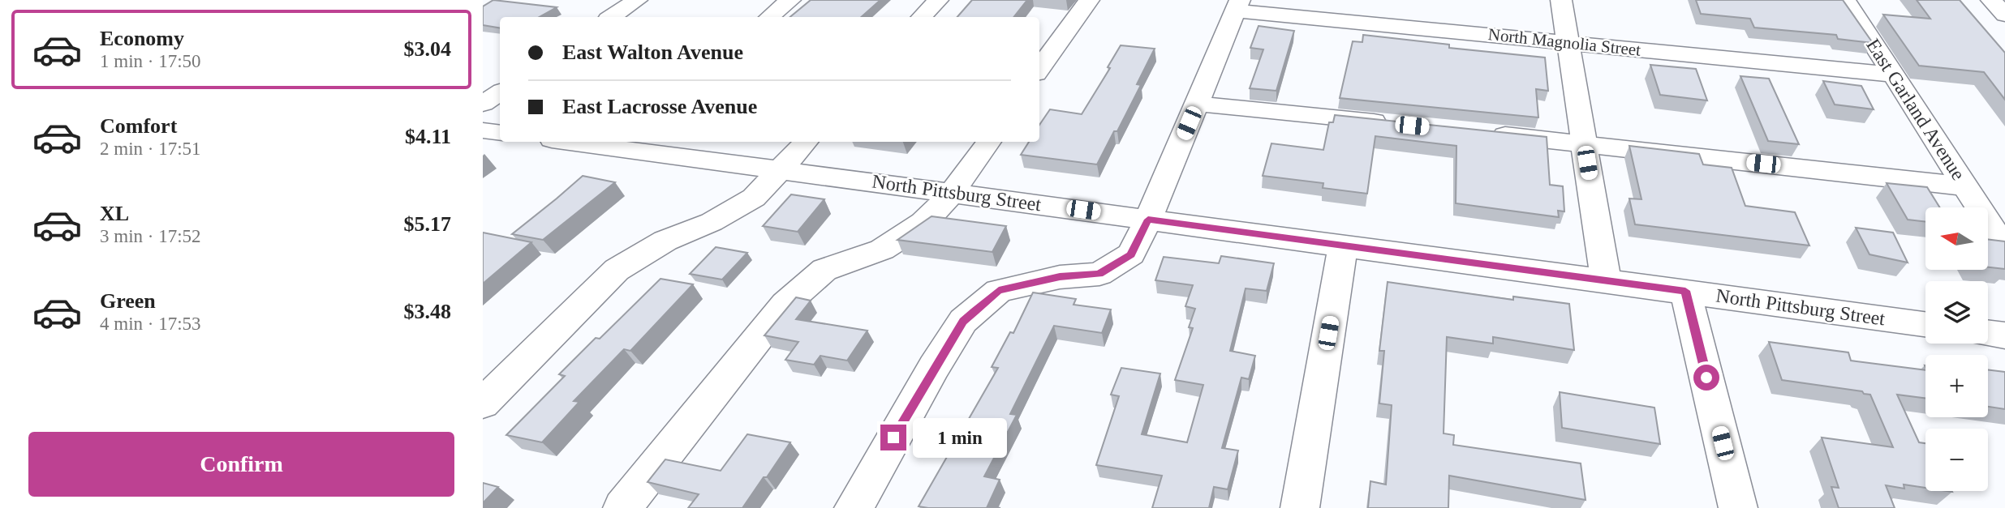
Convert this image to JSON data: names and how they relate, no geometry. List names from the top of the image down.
{
  "streets": {
    "street": ["North Magnolia Street", "East Garland Avenue", "North Pittsburg Street"]
  },
  "crossings": [
    ["North Magnolia Street", "East Garland Avenue"]
  ],
  "north": "left",
  "page": {
    "list": [
      {
        "name": "Economy",
        "note": "1 min · 17:50",
        "value": "$3.04"
      },
      {
        "name": "Comfort",
        "note": "2 min · 17:51",
        "value": "$4.11"
      },
      {
        "name": "XL",
        "note": "3 min · 17:52",
        "value": "$5.17"
      },
      {
        "name": "Green",
        "note": "4 min · 17:53",
        "value": "$3.48"
      }
    ],
    "banner": ["East Walton Avenue", "East Lacrosse Avenue"],
    "map_buttons": ["+", "−"],
    "bubble": "1 min",
    "buttons": "Confirm"
  }
}
